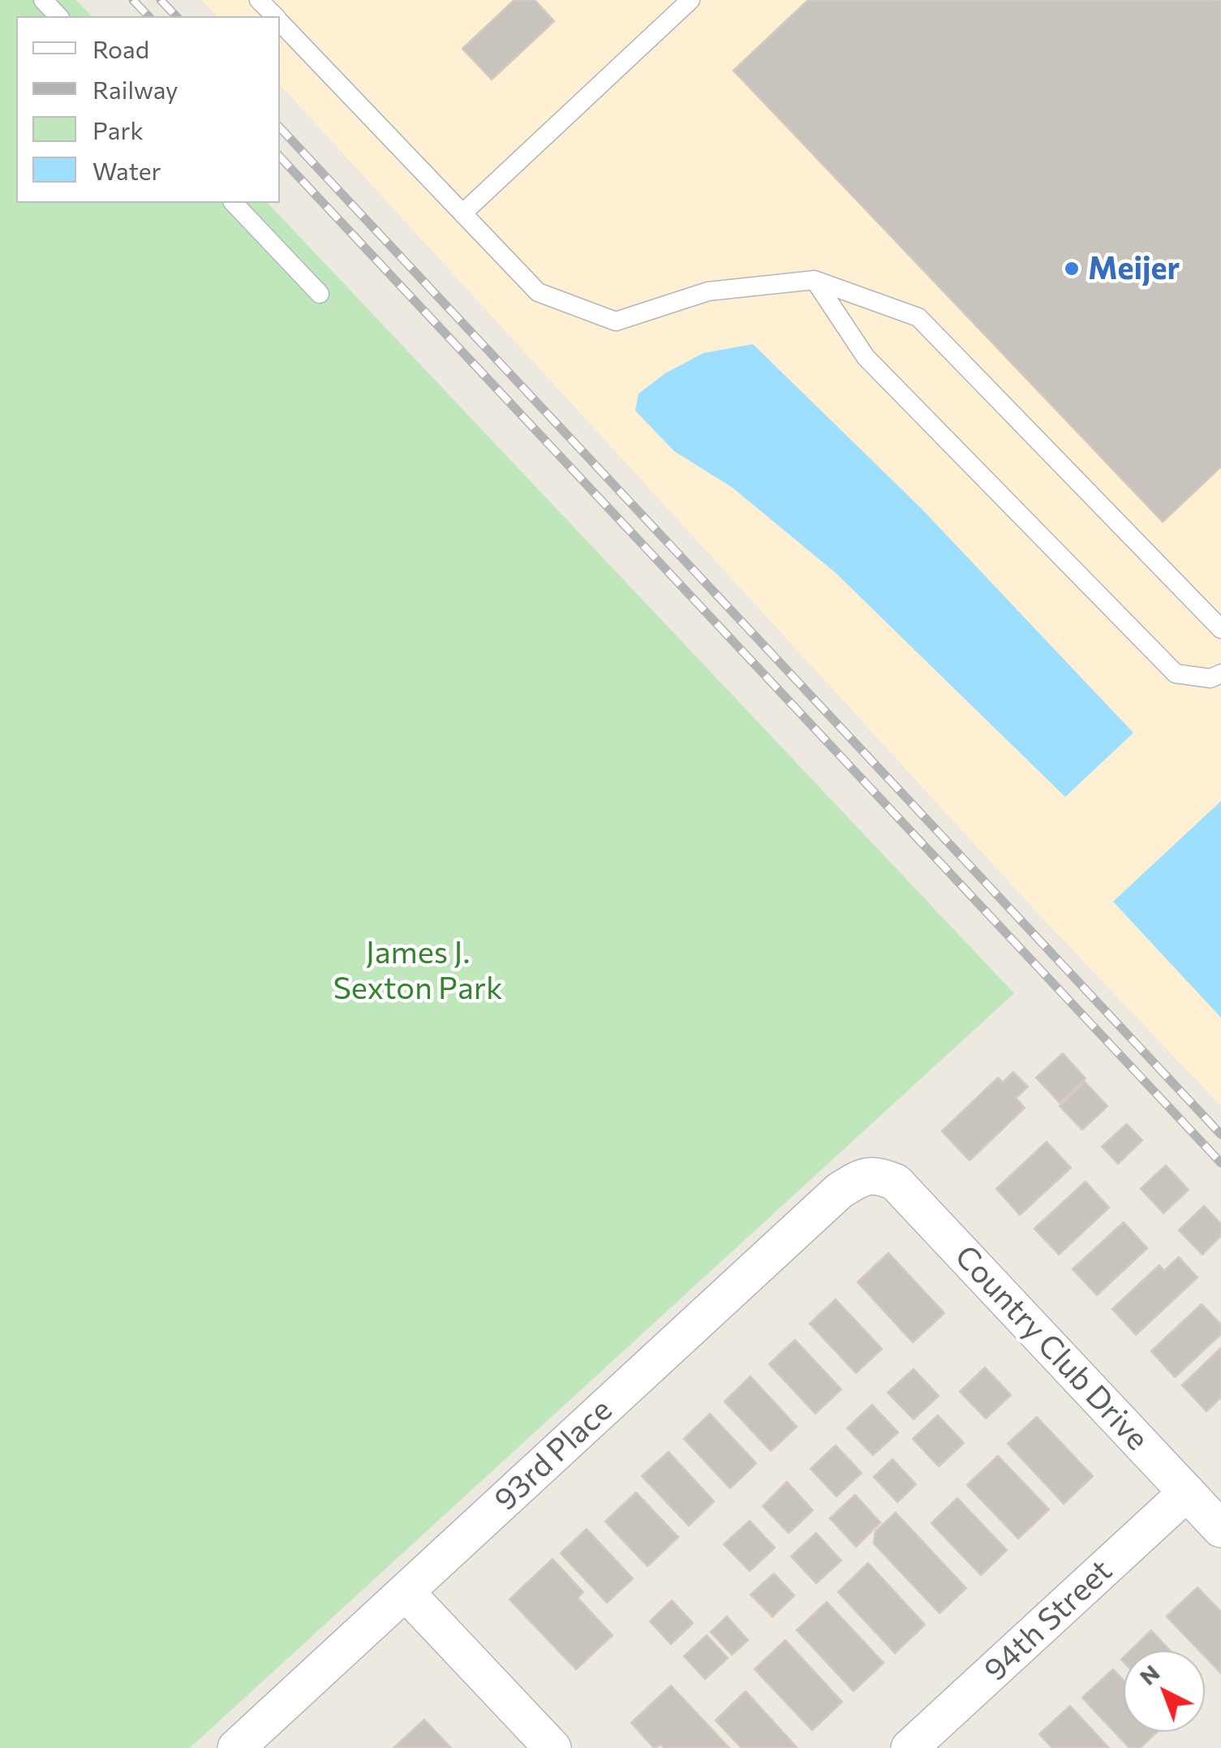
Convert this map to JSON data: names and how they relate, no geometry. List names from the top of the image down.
{
  "streets": {
    "street": ["Country Club Drive", "93rd Place", "94th Street"]
  },
  "crossings": [
    ["Country Club Drive", "93rd Place"],
    ["Country Club Drive", "94th Street"]
  ],
  "parks": ["James J. Sexton Park"],
  "places": ["Meijer"],
  "legend": [
    "Road",
    "Railway",
    "Park",
    "Water"
  ],
  "north": "top left"
}
